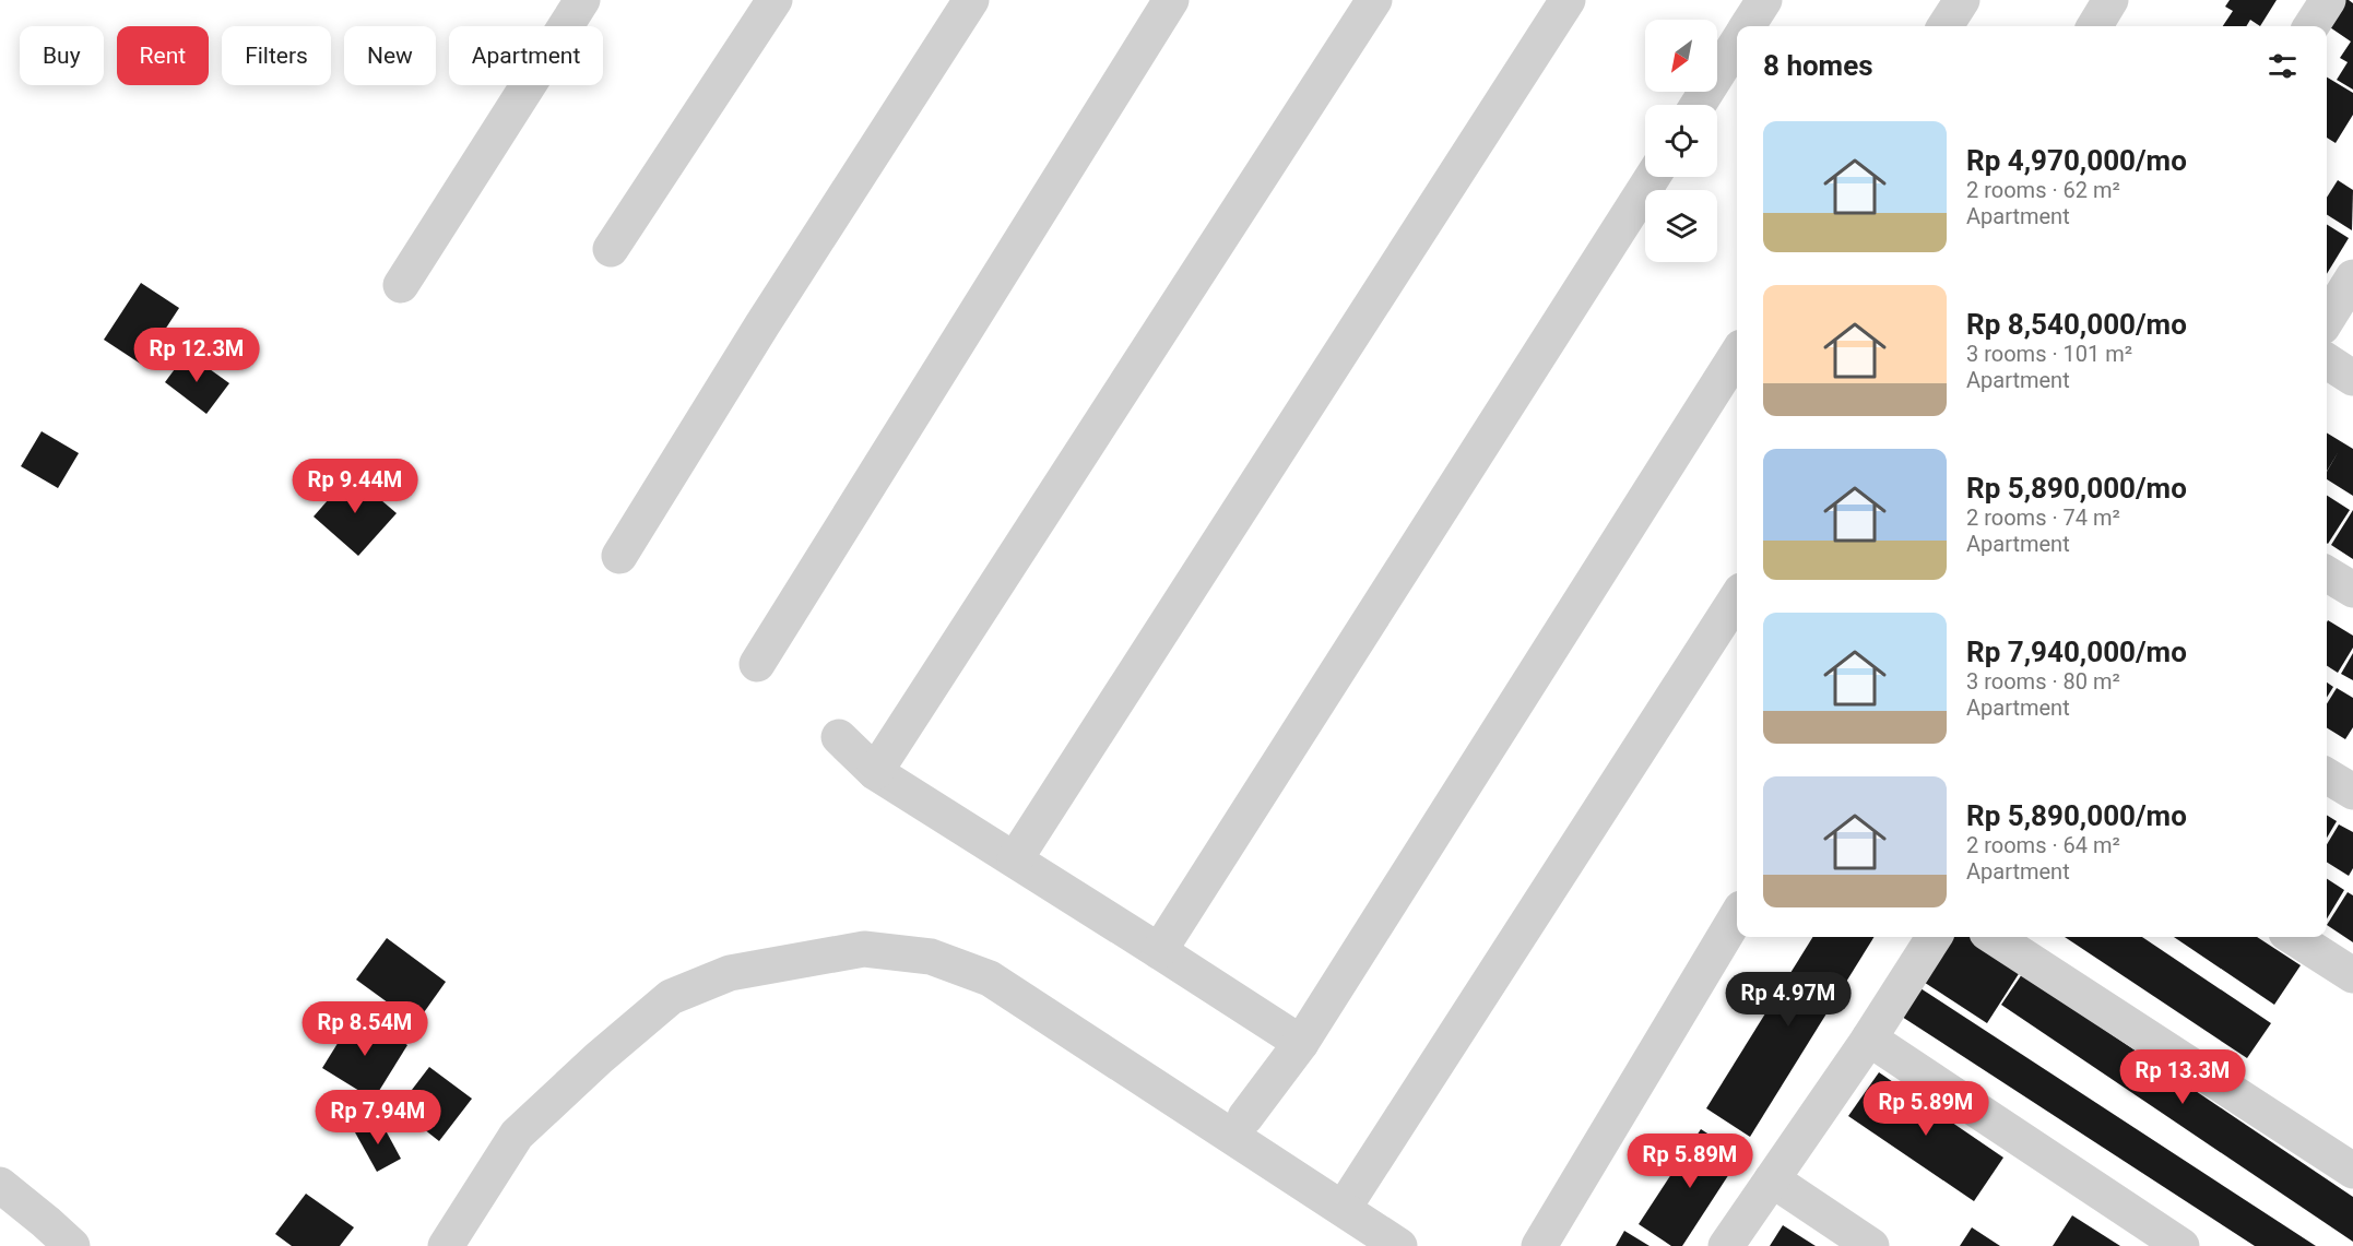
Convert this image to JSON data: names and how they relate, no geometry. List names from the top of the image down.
{
  "north": "bottom left",
  "page": {
    "chip": [
      "Buy",
      "Rent",
      "Filters",
      "New",
      "Apartment"
    ],
    "heading": "8 homes",
    "list": [
      {
        "name": "Rp 4,970,000/mo",
        "note": "2 rooms · 62 m² · Apartment"
      },
      {
        "name": "Rp 8,540,000/mo",
        "note": "3 rooms · 101 m² · Apartment"
      },
      {
        "name": "Rp 5,890,000/mo",
        "note": "2 rooms · 74 m² · Apartment"
      },
      {
        "name": "Rp 7,940,000/mo",
        "note": "3 rooms · 80 m² · Apartment"
      },
      {
        "name": "Rp 5,890,000/mo",
        "note": "2 rooms · 64 m² · Apartment"
      }
    ],
    "price": [
      "Rp 12.3M",
      "Rp 9.44M",
      "Rp 4.97M",
      "Rp 8.54M",
      "Rp 13.3M",
      "Rp 5.89M",
      "Rp 7.94M",
      "Rp 5.89M"
    ]
  }
}
